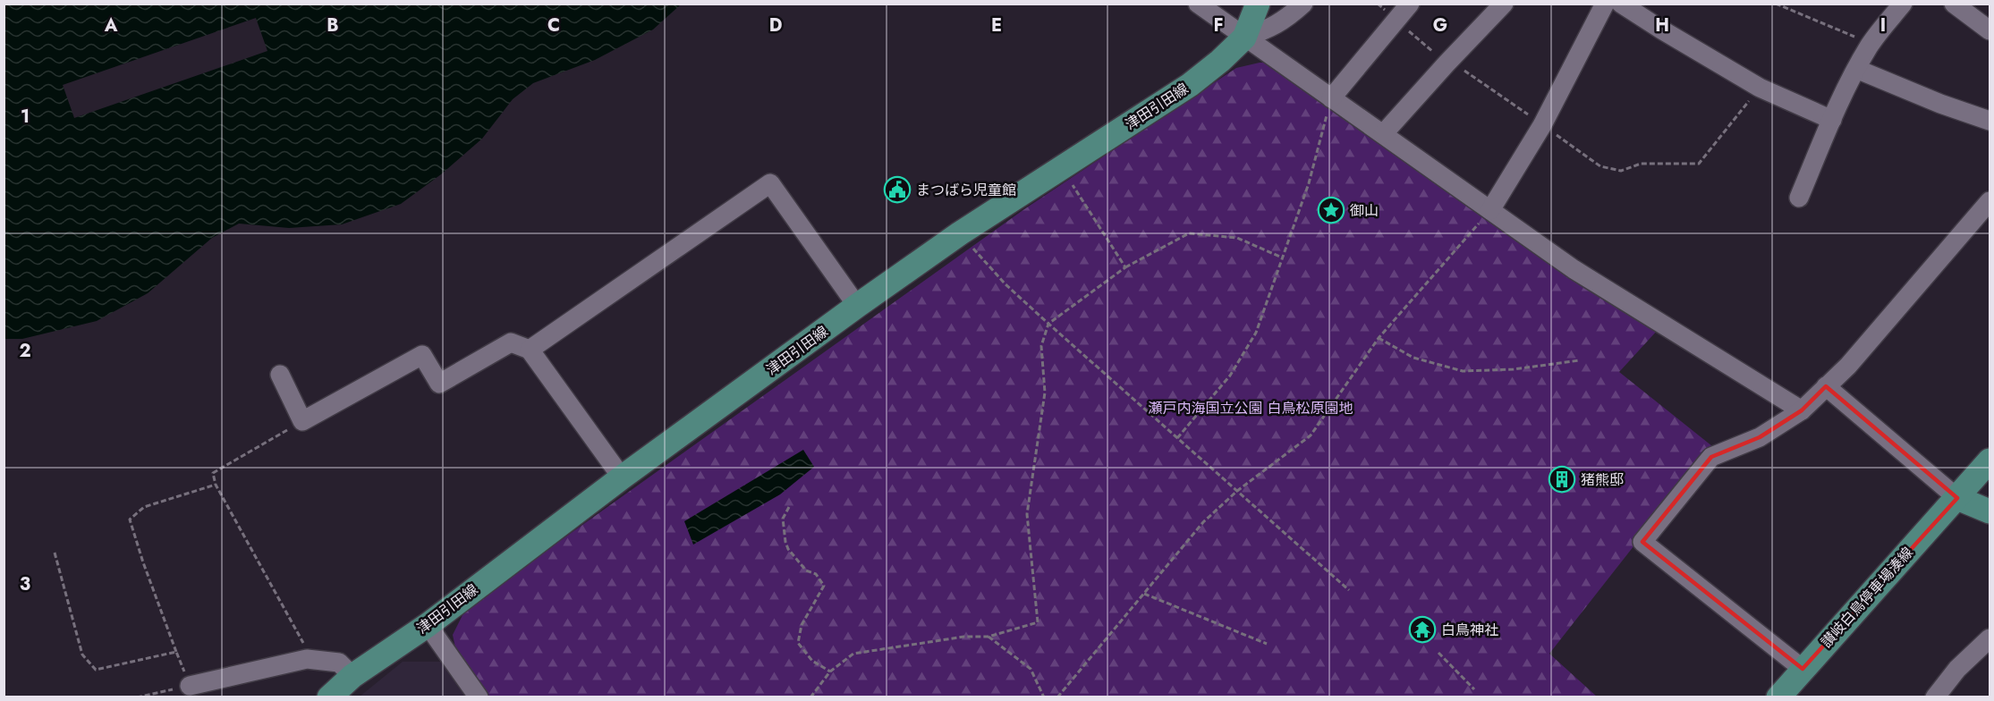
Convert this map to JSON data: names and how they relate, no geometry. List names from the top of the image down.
{
  "streets": {
    "main road": ["津田引田線", "讃岐白鳥停車場湊線"]
  },
  "parks": ["瀬戸内海国立公園 白鳥松原園地"],
  "places": {
    "public building": ["まつばら児童館"],
    "place": ["御山"],
    "building": ["猪熊邸"],
    "temple": ["白鳥神社"]
  },
  "grid": {
    "columns": [
      "A",
      "B",
      "C",
      "D",
      "E",
      "F",
      "G",
      "H",
      "I"
    ],
    "rows": ["1", "2", "3"]
  }
}
